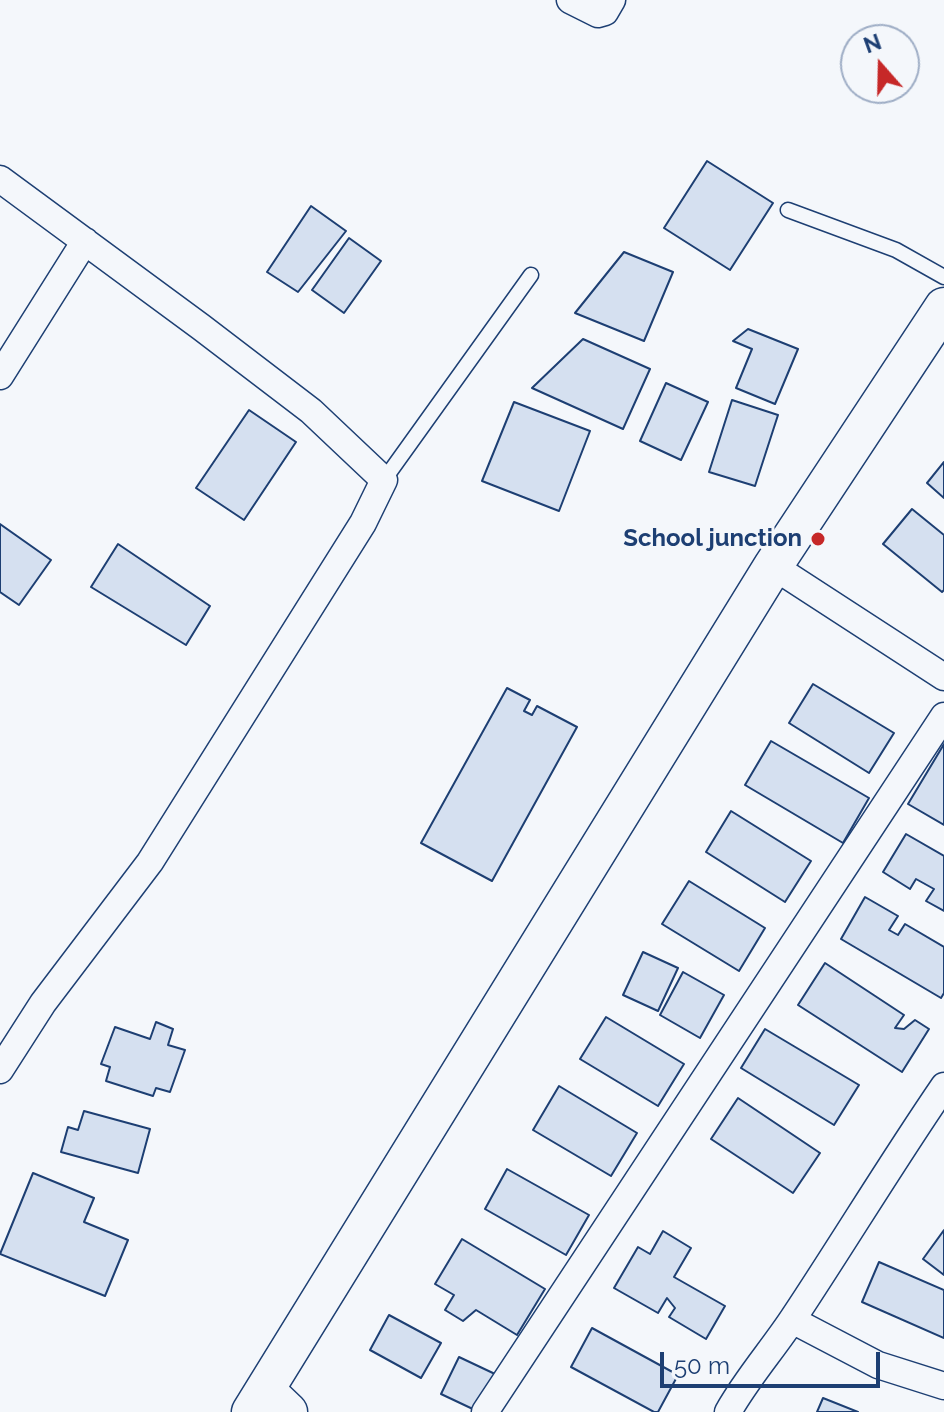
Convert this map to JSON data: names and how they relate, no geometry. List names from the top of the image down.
{
  "places": ["School junction"],
  "scale_bar": "50 m",
  "north": "top"
}
